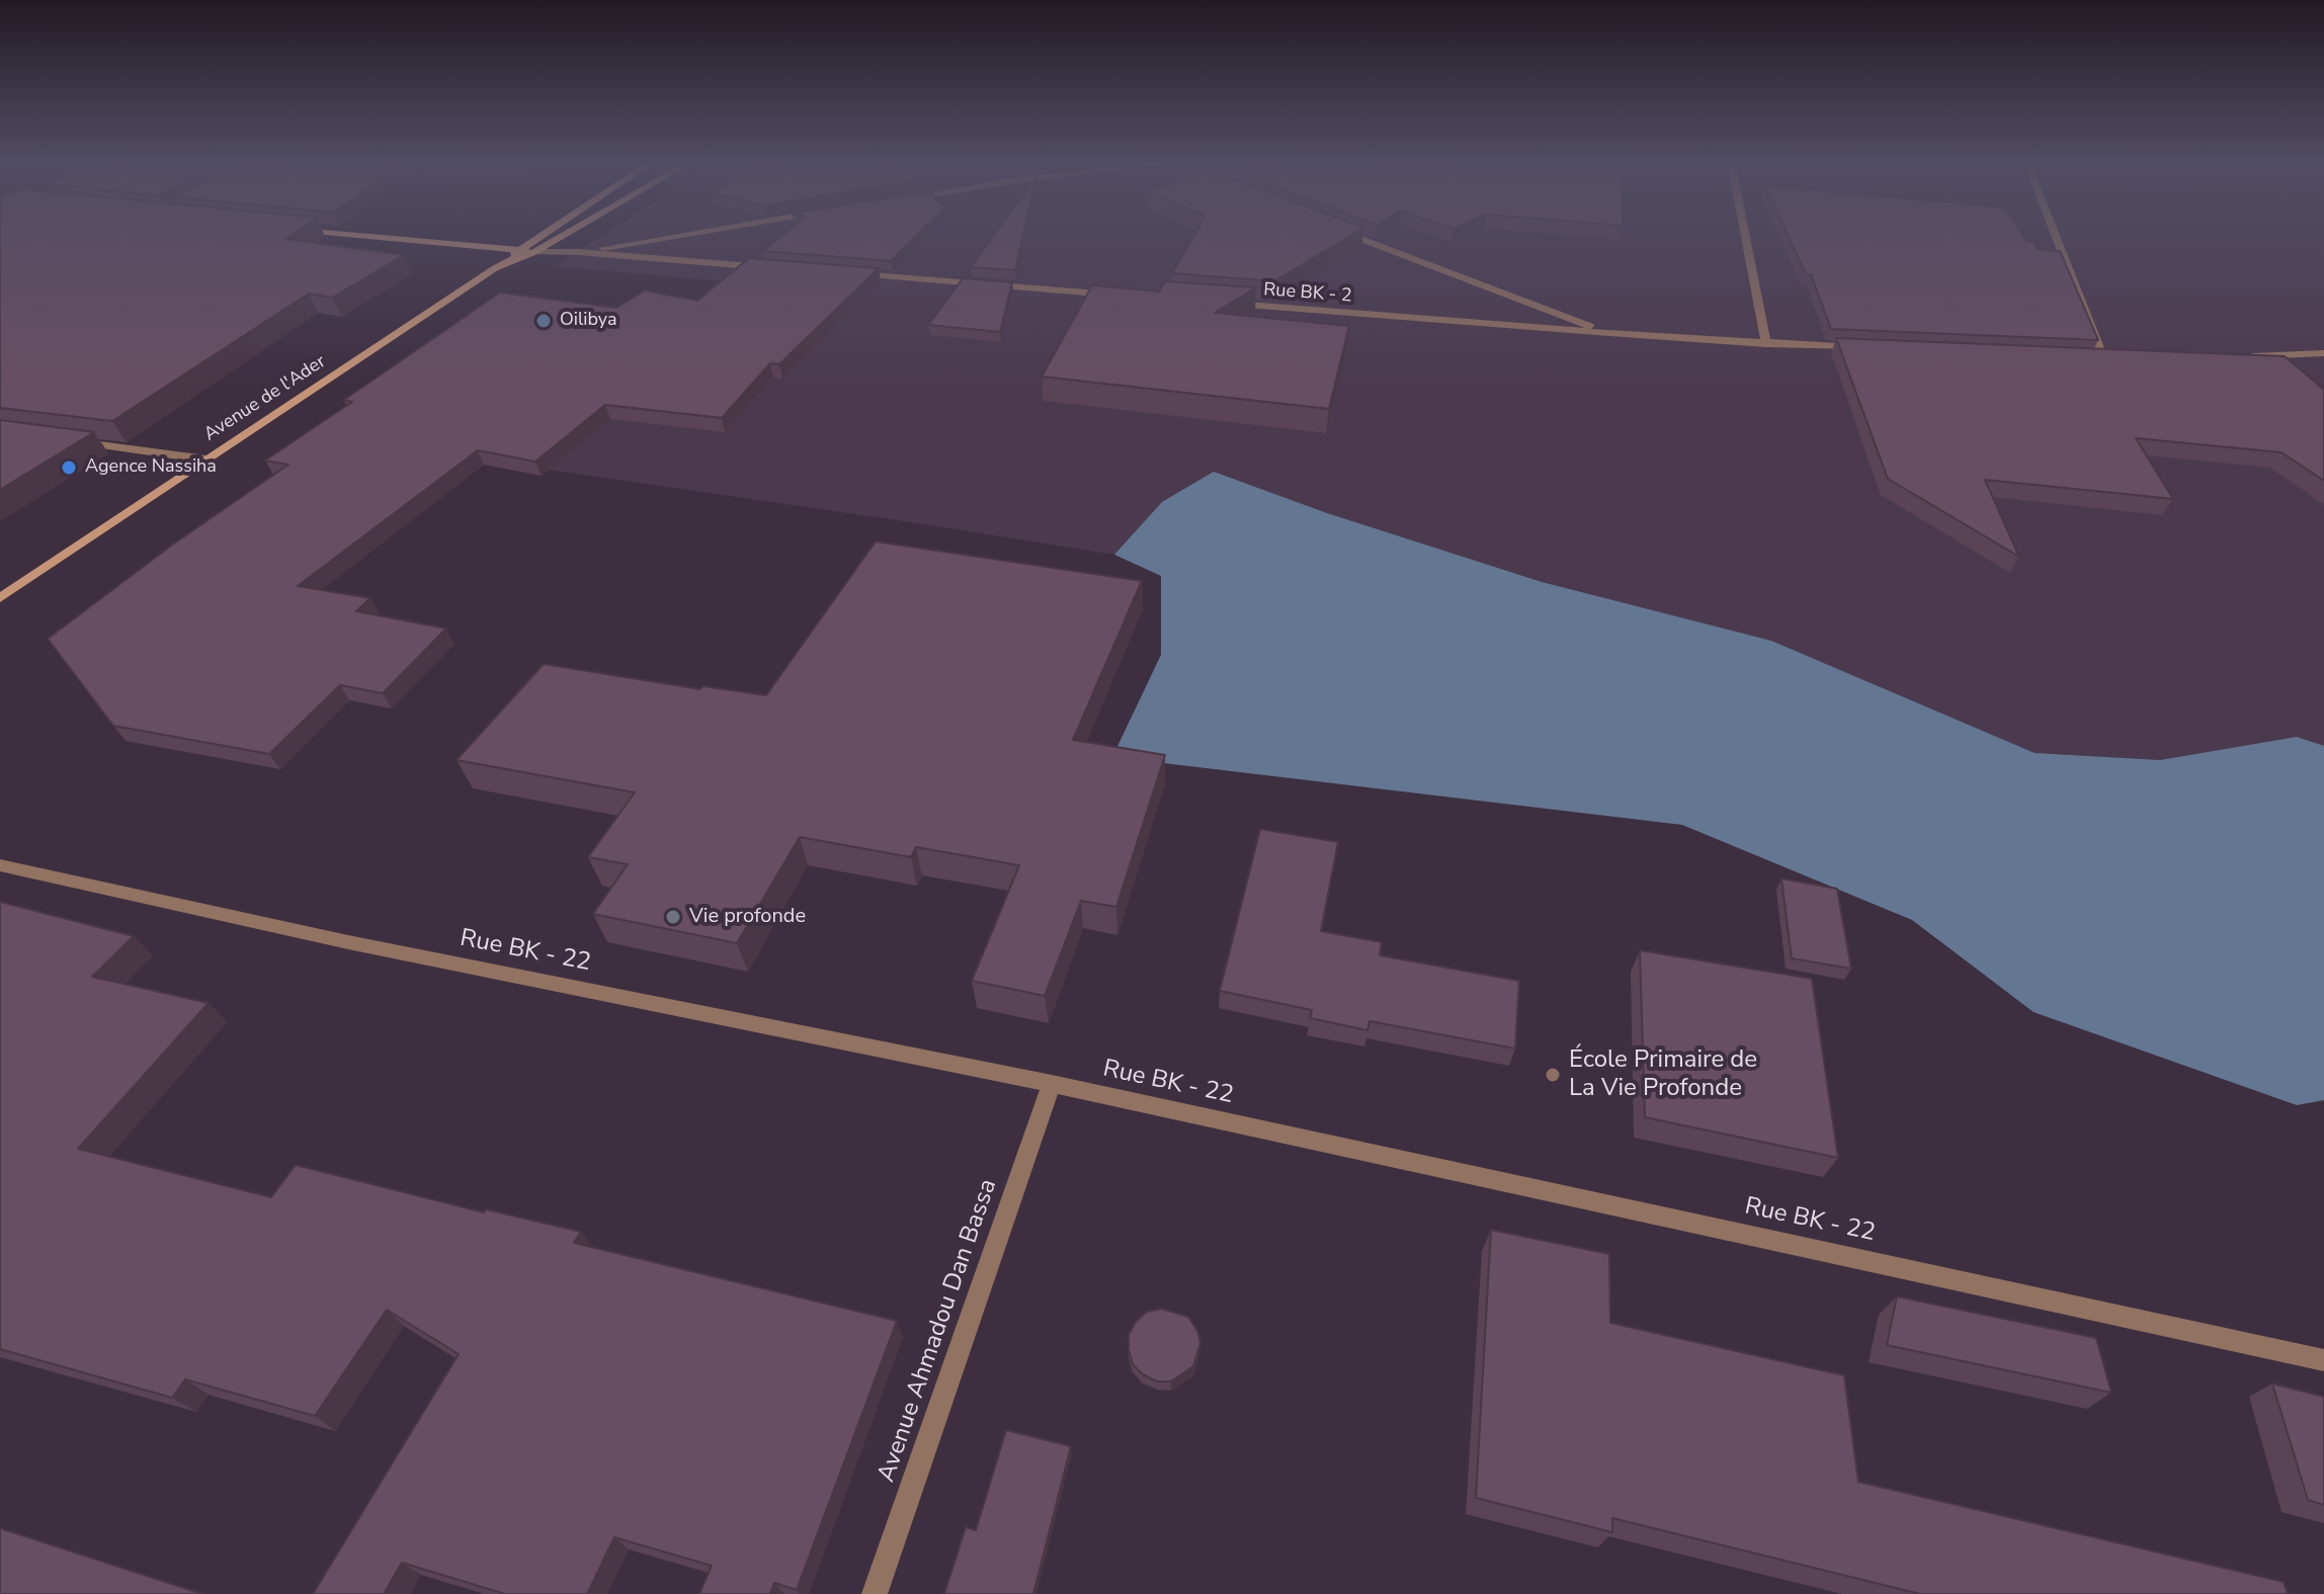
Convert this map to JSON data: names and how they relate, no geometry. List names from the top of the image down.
{
  "streets": {
    "main road": ["Avenue de l'Ader"],
    "street": ["Rue BK - 2", "Rue BK - 22", "Avenue Ahmadou Dan Bassa"]
  },
  "crossings": [
    ["Rue BK - 22", "Avenue Ahmadou Dan Bassa"]
  ],
  "places": [
    "Oilibya",
    "Agence Nassiha",
    "Vie profonde",
    "École Primaire de La Vie Profonde"
  ]
}
